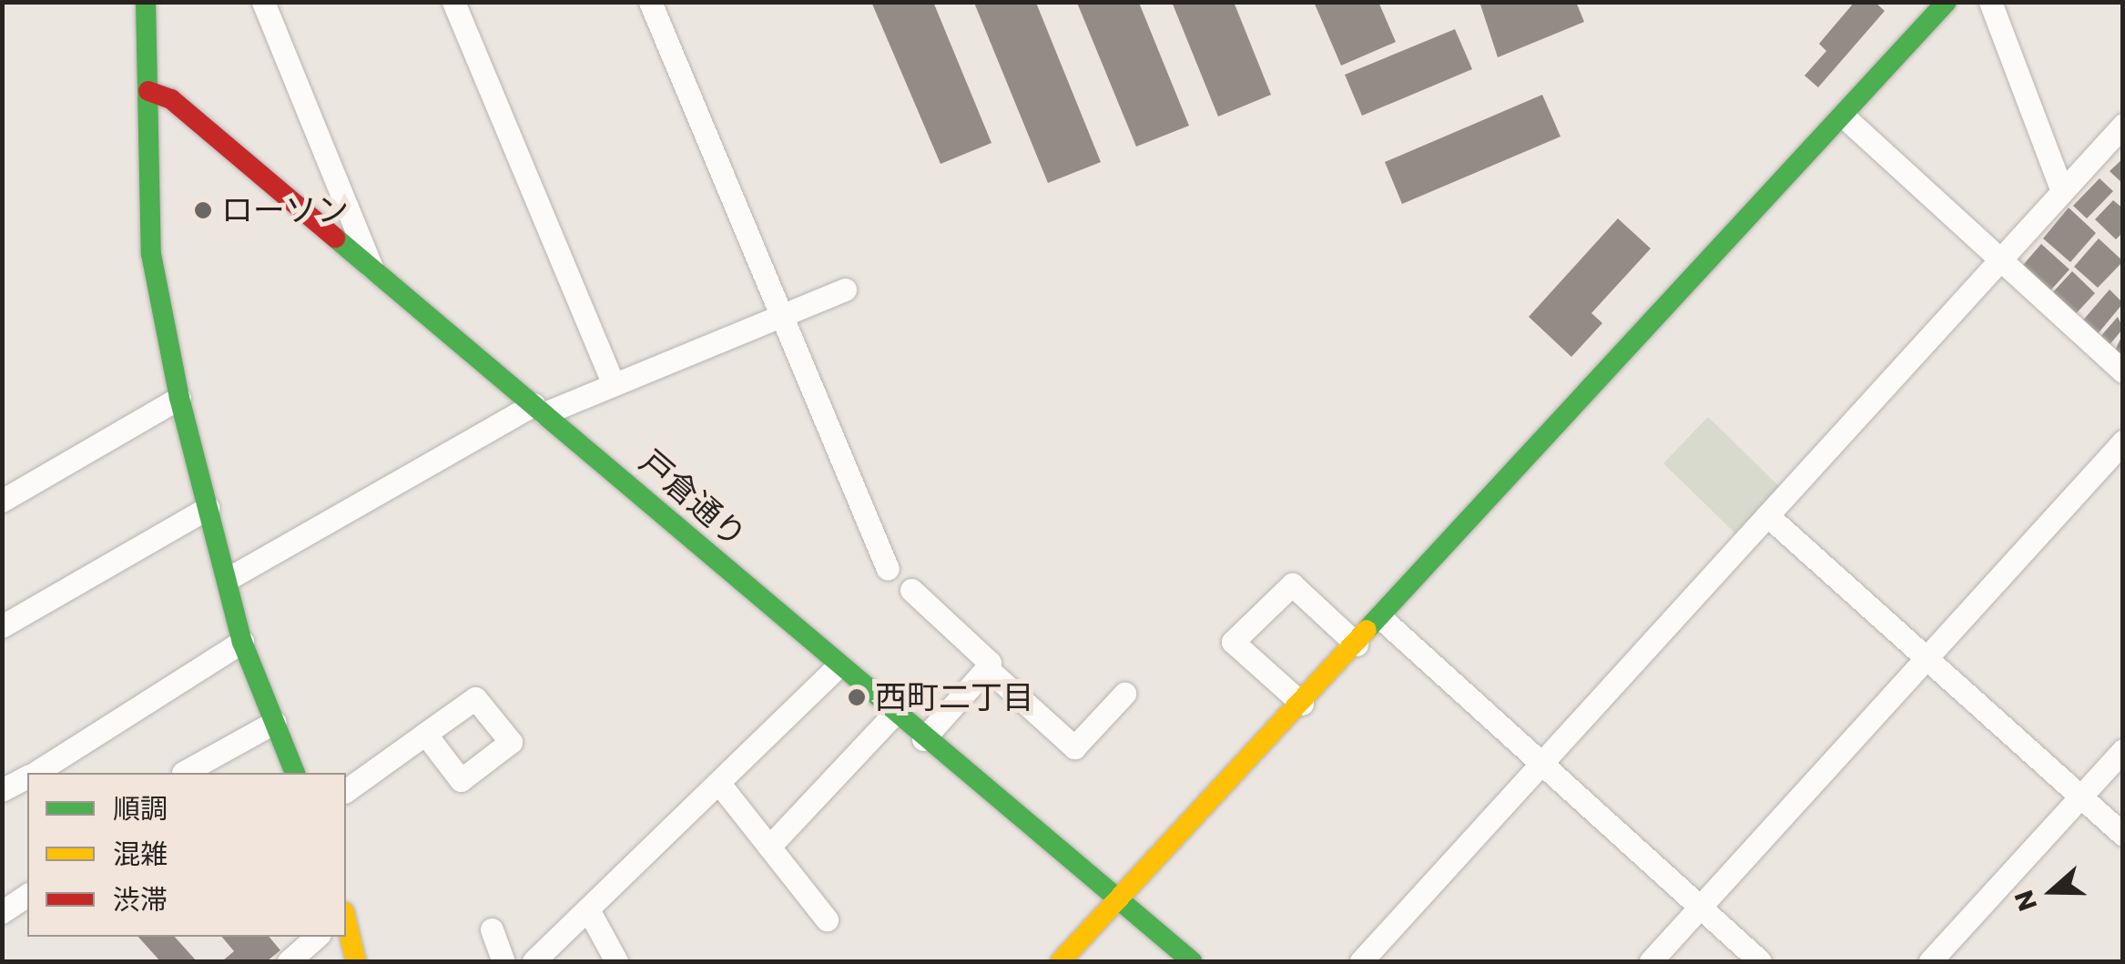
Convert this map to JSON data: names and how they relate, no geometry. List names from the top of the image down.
{
  "streets": {
    "street": ["戸倉通り"]
  },
  "places": ["ローソン", "西町二丁目"],
  "legend": ["順調", "混雑", "渋滞"],
  "north": "left"
}
